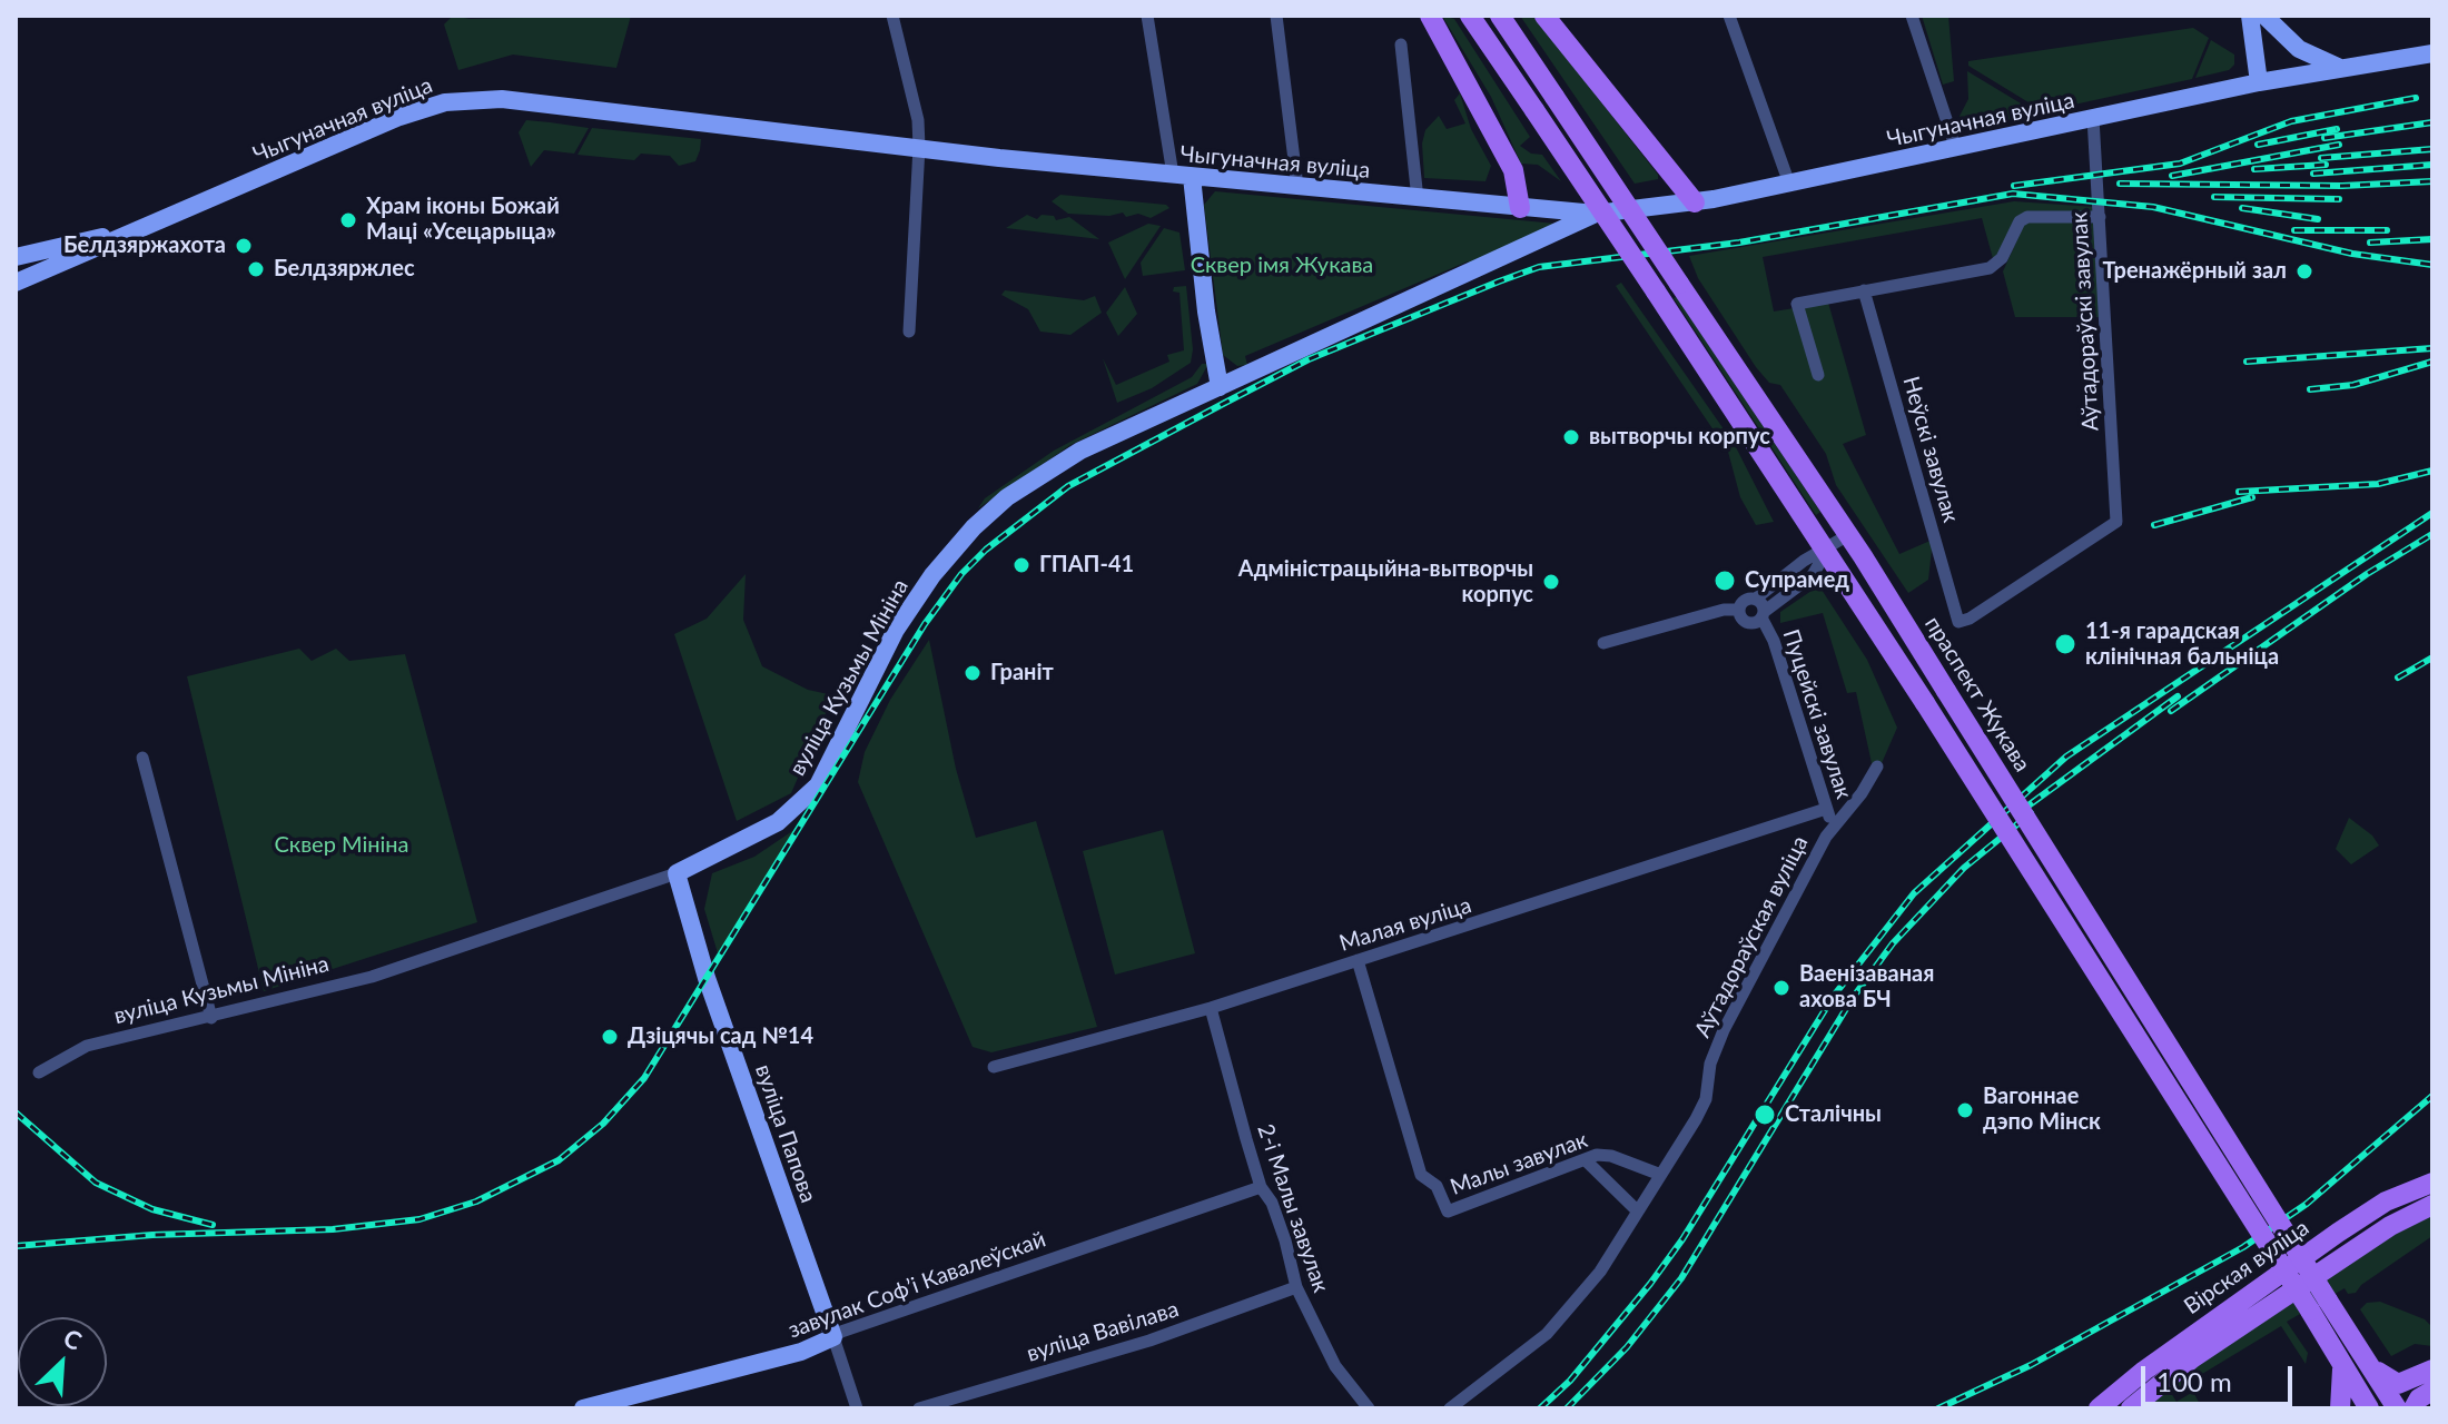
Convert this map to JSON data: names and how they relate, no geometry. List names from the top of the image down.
{
  "streets": {
    "main road": [
      "Чыгуначная вуліца",
      "вуліца Кузьмы Мініна",
      "праспект Жукава",
      "вуліца Папова",
      "Вірская вуліца",
      "завулак Софʼі Кавалеўскай"
    ],
    "street": [
      "Аўтадораўскі завулак",
      "Неўскі завулак",
      "Пуцейскі завулак",
      "Малая вуліца",
      "Аўтадораўская вуліца",
      "Малы завулак",
      "2-і Малы завулак",
      "вуліца Вавілава"
    ]
  },
  "crossings": [
    ["Чыгуначная вуліца", "Аўтадораўскі завулак"],
    ["Чыгуначная вуліца", "вуліца Кузьмы Мініна"],
    ["Аўтадораўскі завулак", "Неўскі завулак"],
    ["вуліца Кузьмы Мініна", "вуліца Папова"],
    ["праспект Жукава", "Пуцейскі завулак"],
    ["Пуцейскі завулак", "Малая вуліца"],
    ["Пуцейскі завулак", "Аўтадораўская вуліца"],
    ["Малая вуліца", "Малы завулак"],
    ["Малая вуліца", "2-і Малы завулак"],
    ["Аўтадораўская вуліца", "Малы завулак"],
    ["вуліца Папова", "завулак Софʼі Кавалеўскай"],
    ["2-і Малы завулак", "завулак Софʼі Кавалеўскай"],
    ["2-і Малы завулак", "вуліца Вавілава"]
  ],
  "parks": ["Сквер імя Жукава", "Сквер Мініна"],
  "places": [
    "Храм іконы Божай Маці «Усецарыца»",
    "Белдзяржахота",
    "Белдзяржлес",
    "Тренажёрный зал",
    "вытворчы корпус",
    "ГПАП-41",
    "Супрамед",
    "Адміністрацыйна-вытворчы корпус",
    "11-я гарадская клінічная бальніца",
    "Граніт",
    "Ваенізаваная ахова БЧ",
    "Дзіцячы сад №14",
    "Вагоннае дэпо Мінск",
    "Сталічны"
  ],
  "scale_bar": "100 m",
  "north": "top right"
}
